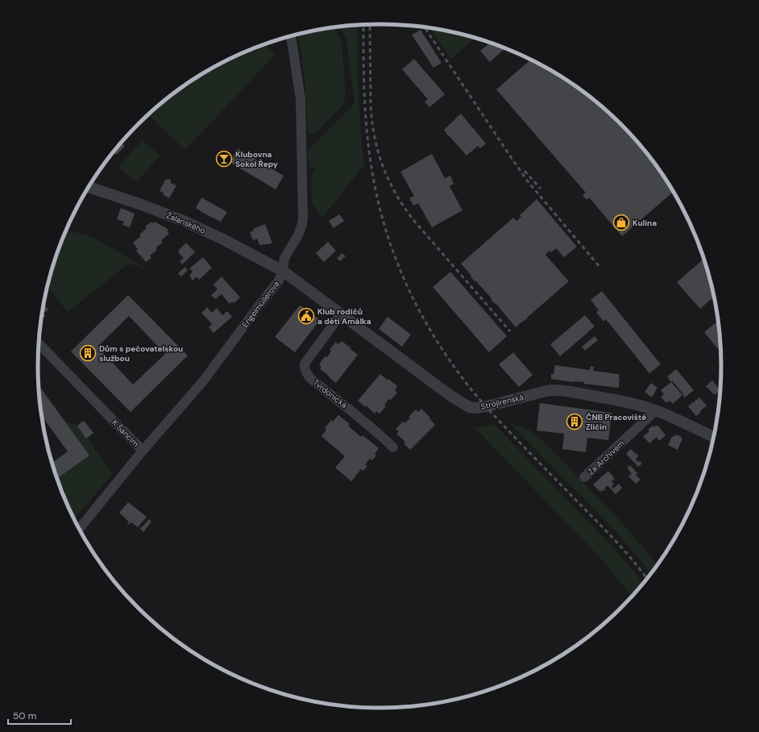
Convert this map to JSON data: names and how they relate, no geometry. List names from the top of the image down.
{
  "streets": {
    "street": [
      "Žalanského",
      "Engelmüllerova",
      "Tvrdonická",
      "Strojírenská",
      "K Šancím",
      "Za Archivem"
    ]
  },
  "crossings": [
    ["Žalanského", "Engelmüllerova"],
    ["Žalanského", "Strojírenská"],
    ["Engelmüllerova", "Strojírenská"],
    ["Engelmüllerova", "K Šancím"],
    ["Tvrdonická", "Strojírenská"],
    ["Strojírenská", "Za Archivem"]
  ],
  "places": {
    "bar": ["Klubovna Sokol Řepy"],
    "shop": ["Kulina"],
    "public building": ["Klub rodičů a dětí Amálka"],
    "building": ["Dům s pečovatelskou službou", "ČNB Pracoviště Zličín"]
  },
  "scale_bar": "50 m"
}
